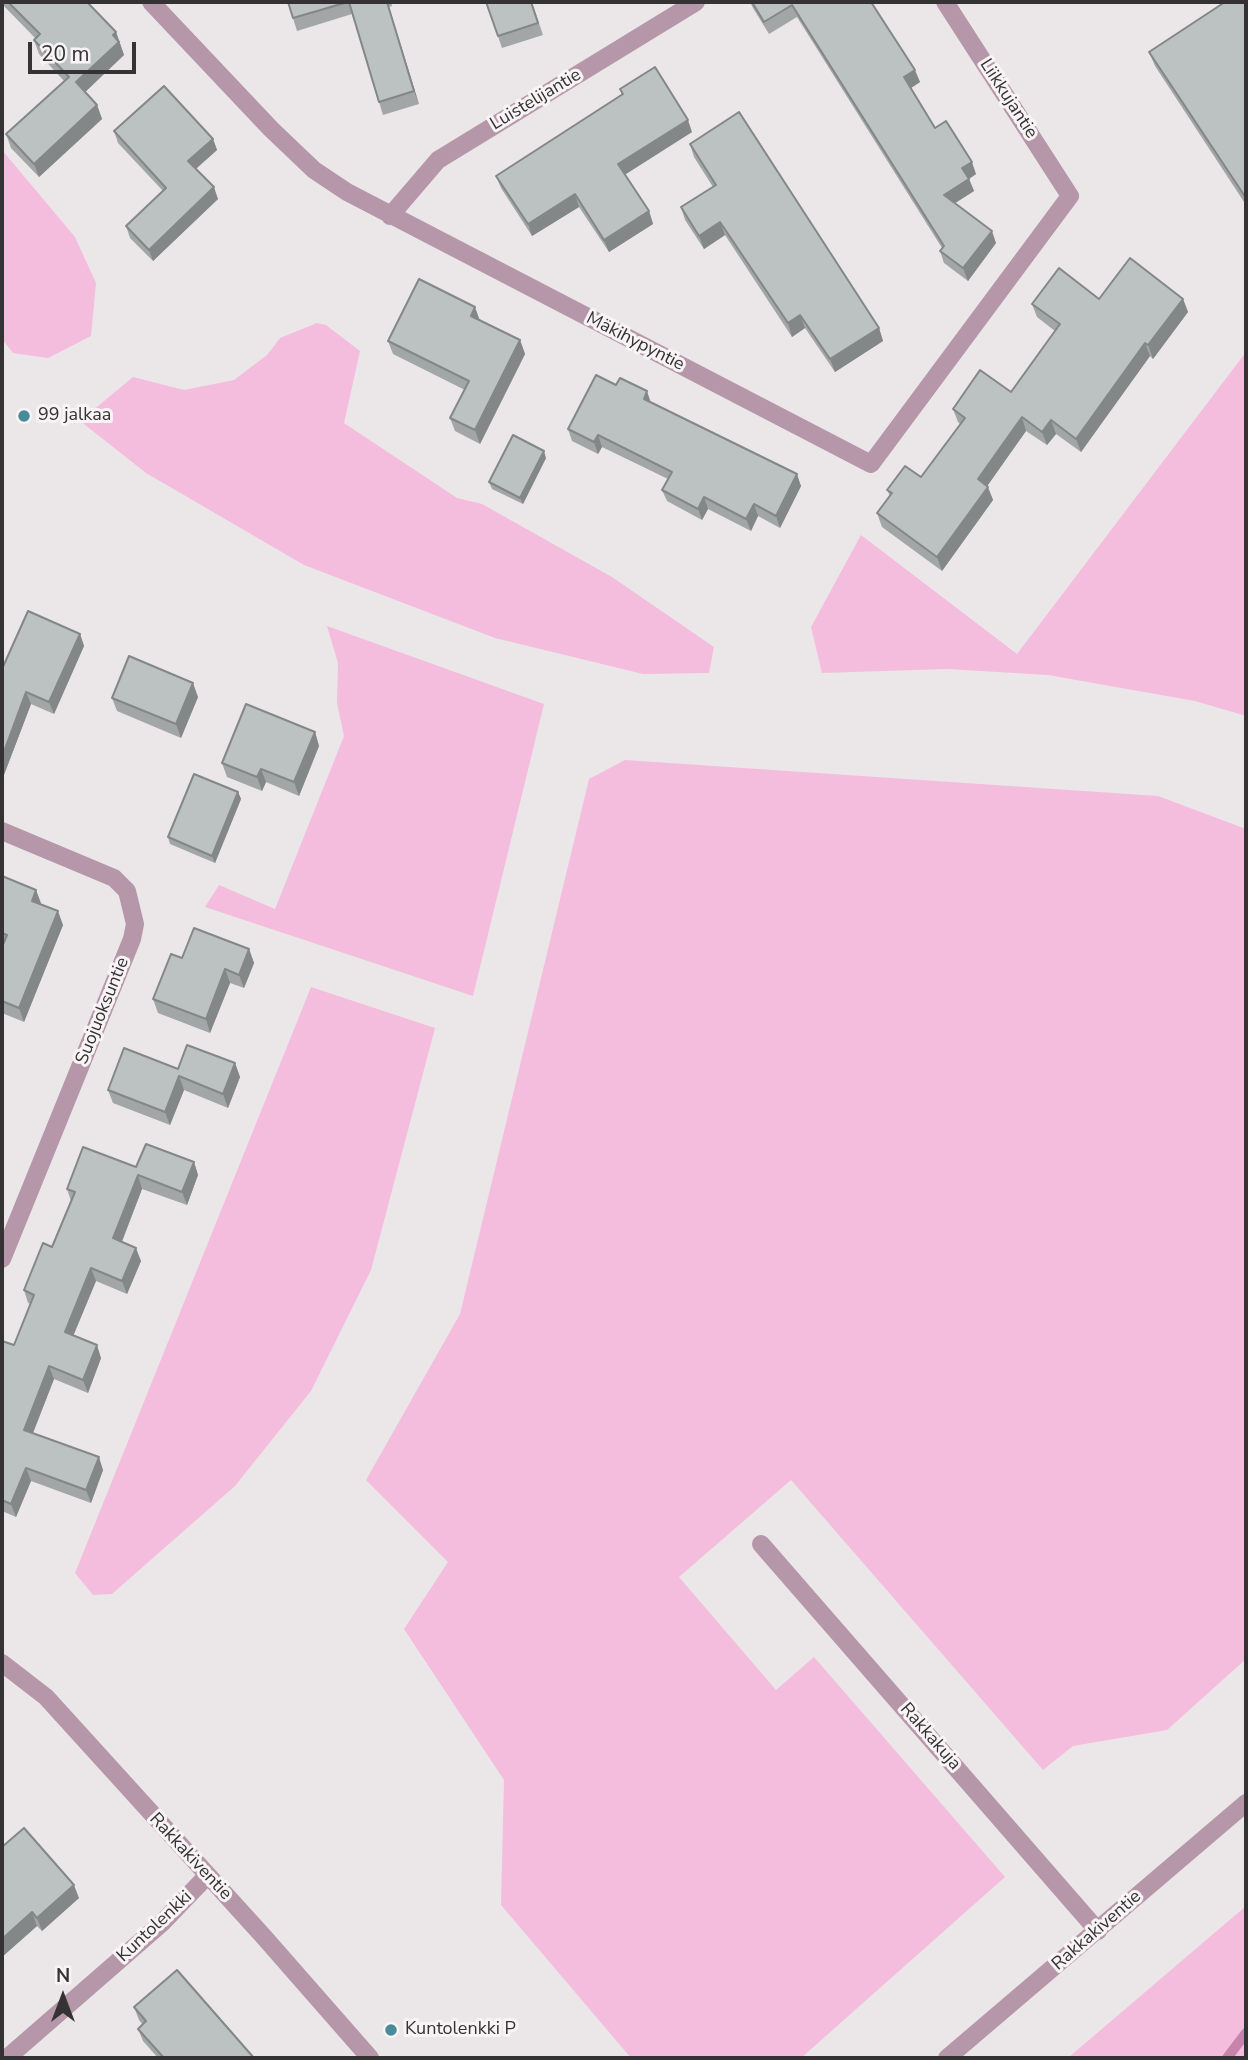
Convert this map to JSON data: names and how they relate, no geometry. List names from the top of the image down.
{
  "streets": {
    "street": [
      "Liikkujantie",
      "Luistelijantie",
      "Mäkihypyntie",
      "Suojuoksuntie",
      "Rakkakuja",
      "Rakkakiventie",
      "Kuntolenkki"
    ]
  },
  "crossings": [
    ["Liikkujantie", "Mäkihypyntie"],
    ["Luistelijantie", "Mäkihypyntie"],
    ["Rakkakuja", "Rakkakiventie"],
    ["Rakkakiventie", "Kuntolenkki"]
  ],
  "places": ["99 jalkaa", "Kuntolenkki P"],
  "scale_bar": "20 m",
  "north": "top"
}
